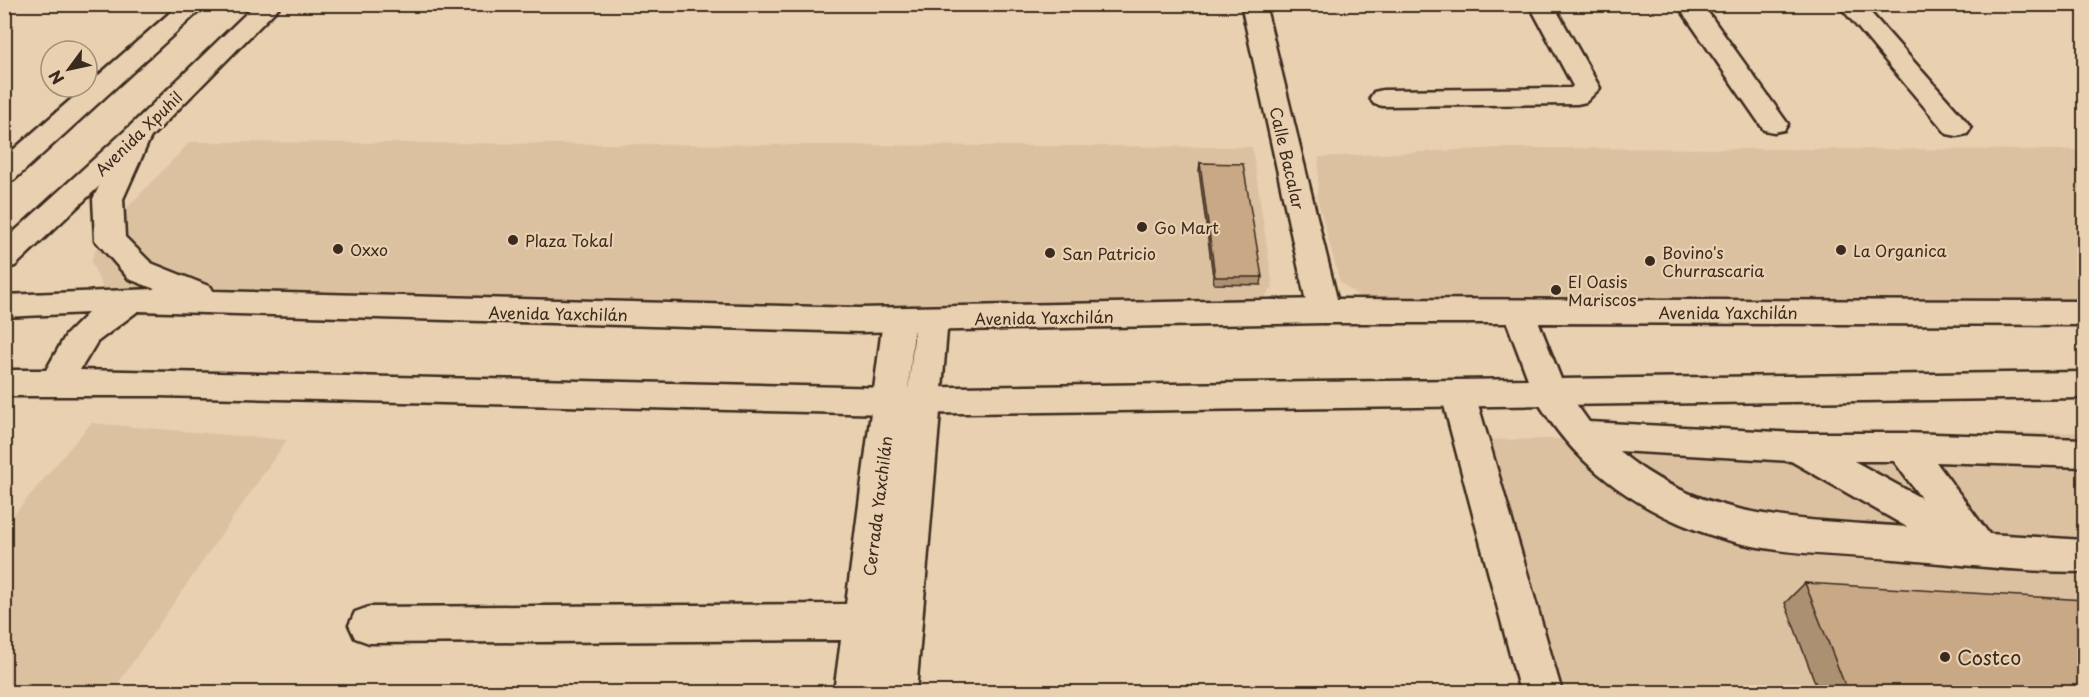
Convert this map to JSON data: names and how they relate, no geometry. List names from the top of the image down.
{
  "streets": {
    "main road": [
      "Avenida Xpuhil",
      "Calle Bacalar",
      "Avenida Yaxchilán",
      "Cerrada Yaxchilán"
    ]
  },
  "crossings": [
    ["Calle Bacalar", "Avenida Yaxchilán"],
    ["Avenida Yaxchilán", "Cerrada Yaxchilán"]
  ],
  "places": [
    "Go Mart",
    "Plaza Tokal",
    "Oxxo",
    "La Organica",
    "San Patricio",
    "Bovino's Churrascaria",
    "El Oasis Mariscos",
    "Costco"
  ],
  "north": "bottom left"
}
